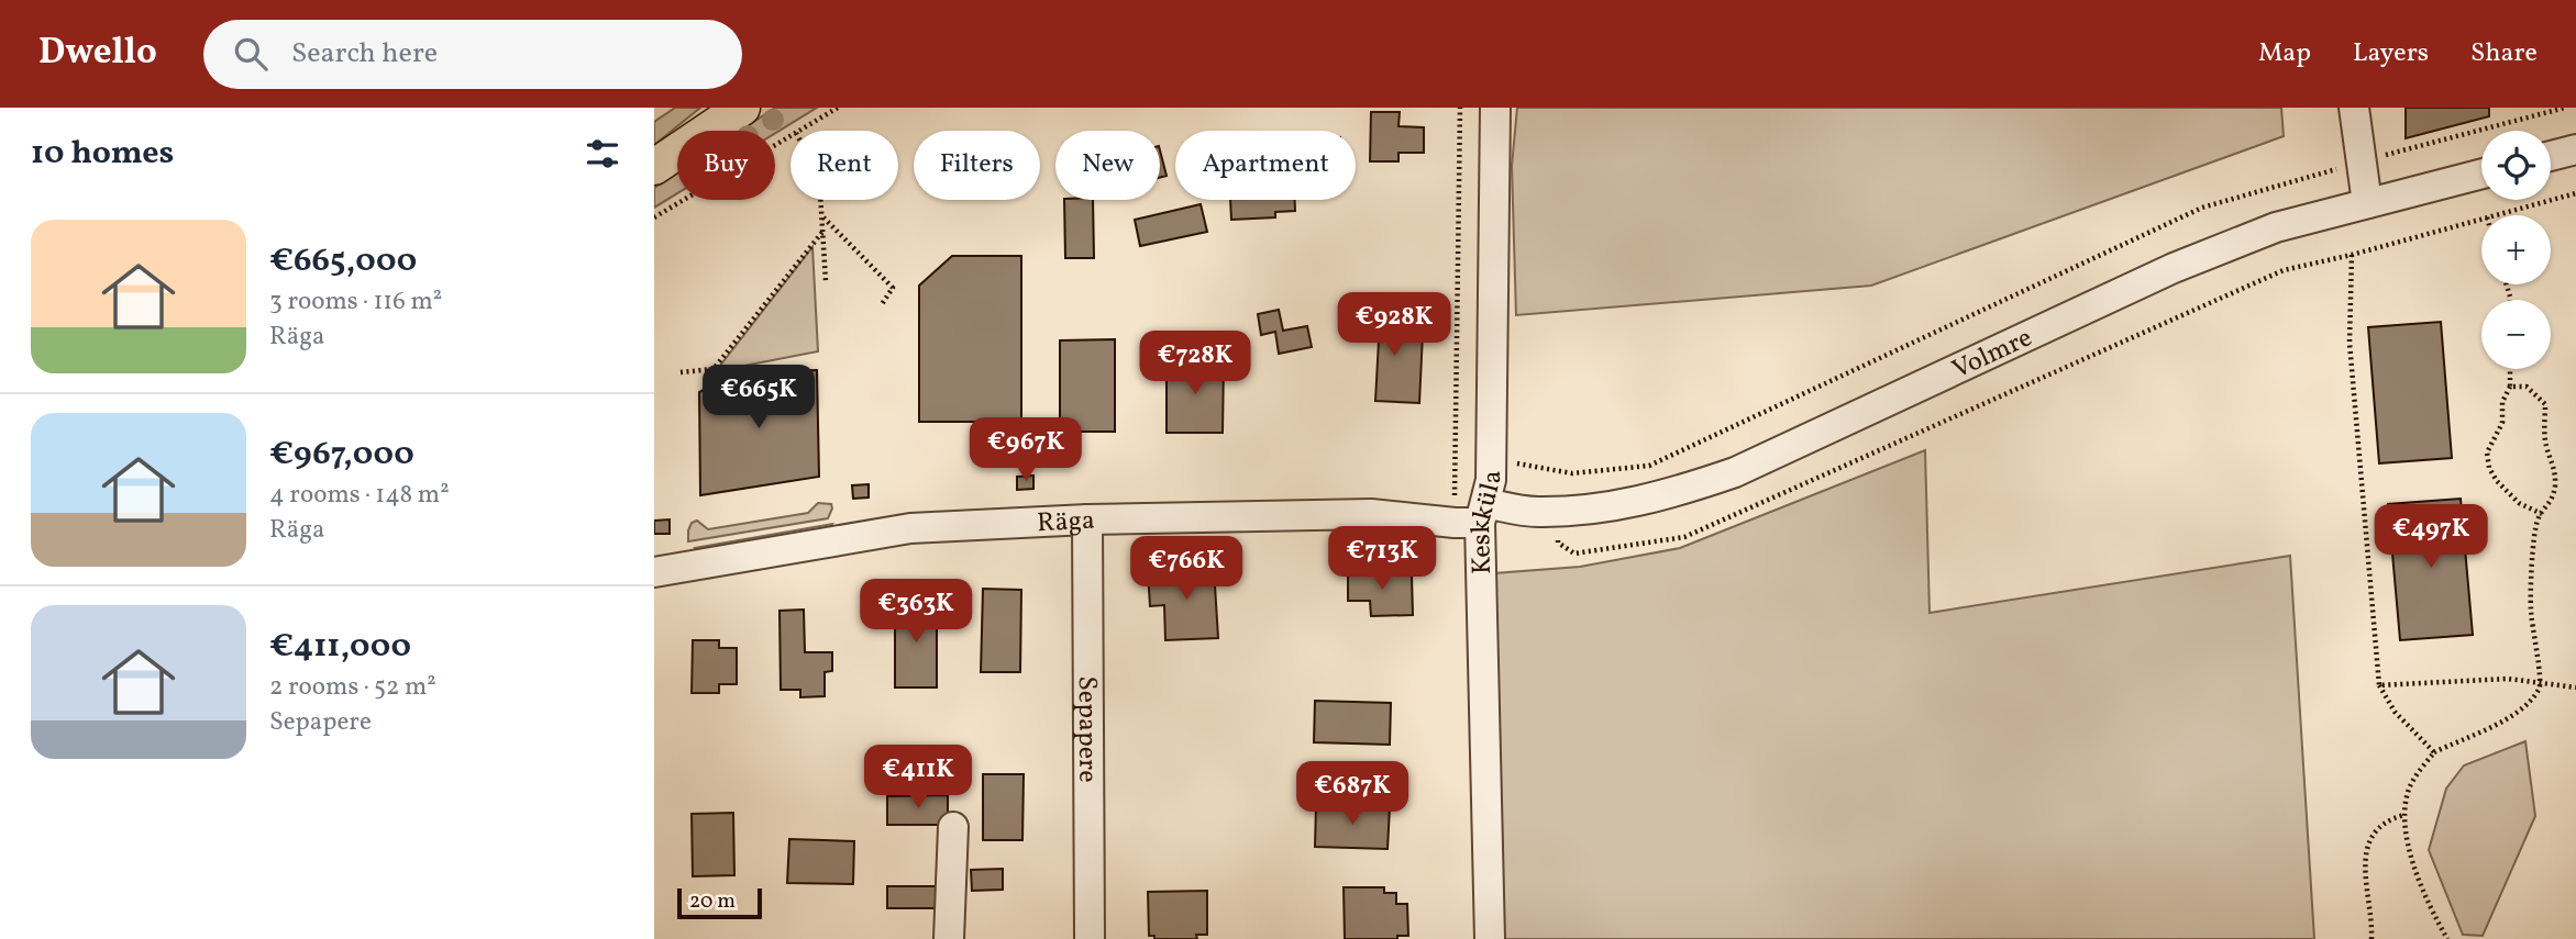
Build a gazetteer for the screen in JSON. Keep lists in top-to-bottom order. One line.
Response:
{"streets":{"street":["Volmre","Räga","Keskküla","Sepapere"]},"crossings":[["Volmre","Räga"],["Volmre","Keskküla"],["Räga","Keskküla"],["Räga","Sepapere"]],"scale_bar":"20 m","page":{"header":"Dwello","search":"Search here","nav":["Map","Layers","Share"],"heading":"10 homes","map_buttons":["+","−"],"chip":["Buy","Rent","Filters","New","Apartment"],"list":[{"name":"€665,000","note":"3 rooms · 116 m² · Räga"},{"name":"€967,000","note":"4 rooms · 148 m² · Räga"},{"name":"€411,000","note":"2 rooms · 52 m² · Sepapere"}],"price":["€928K","€728K","€665K","€967K","€497K","€713K","€766K","€363K","€411K","€687K"],"scale":"20 m"}}
